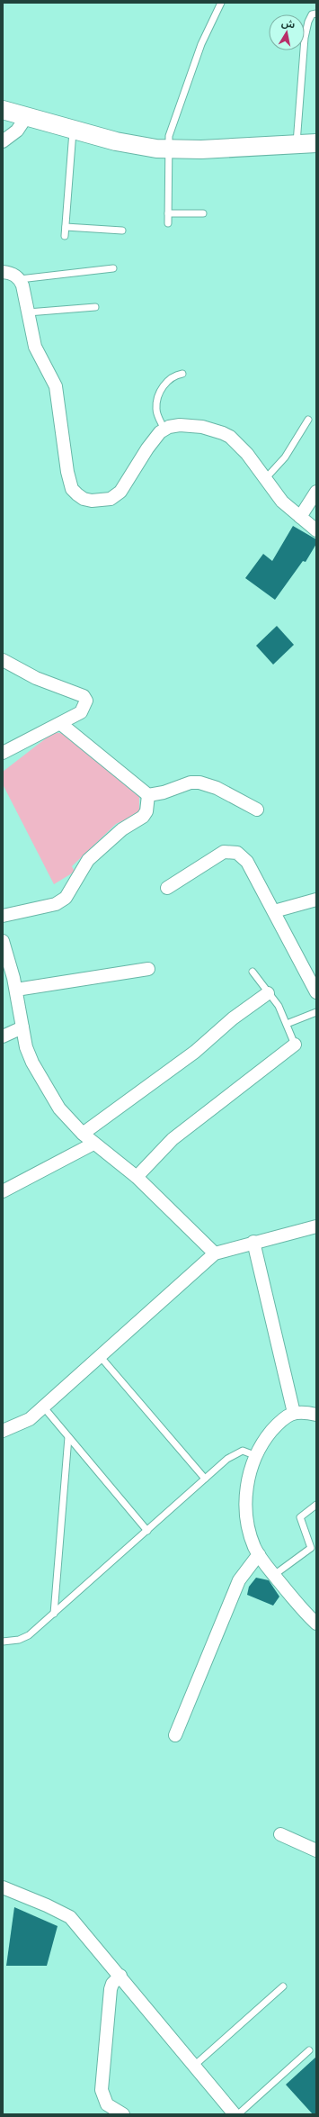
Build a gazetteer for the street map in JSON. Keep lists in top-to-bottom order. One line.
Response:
{"north":"top"}
